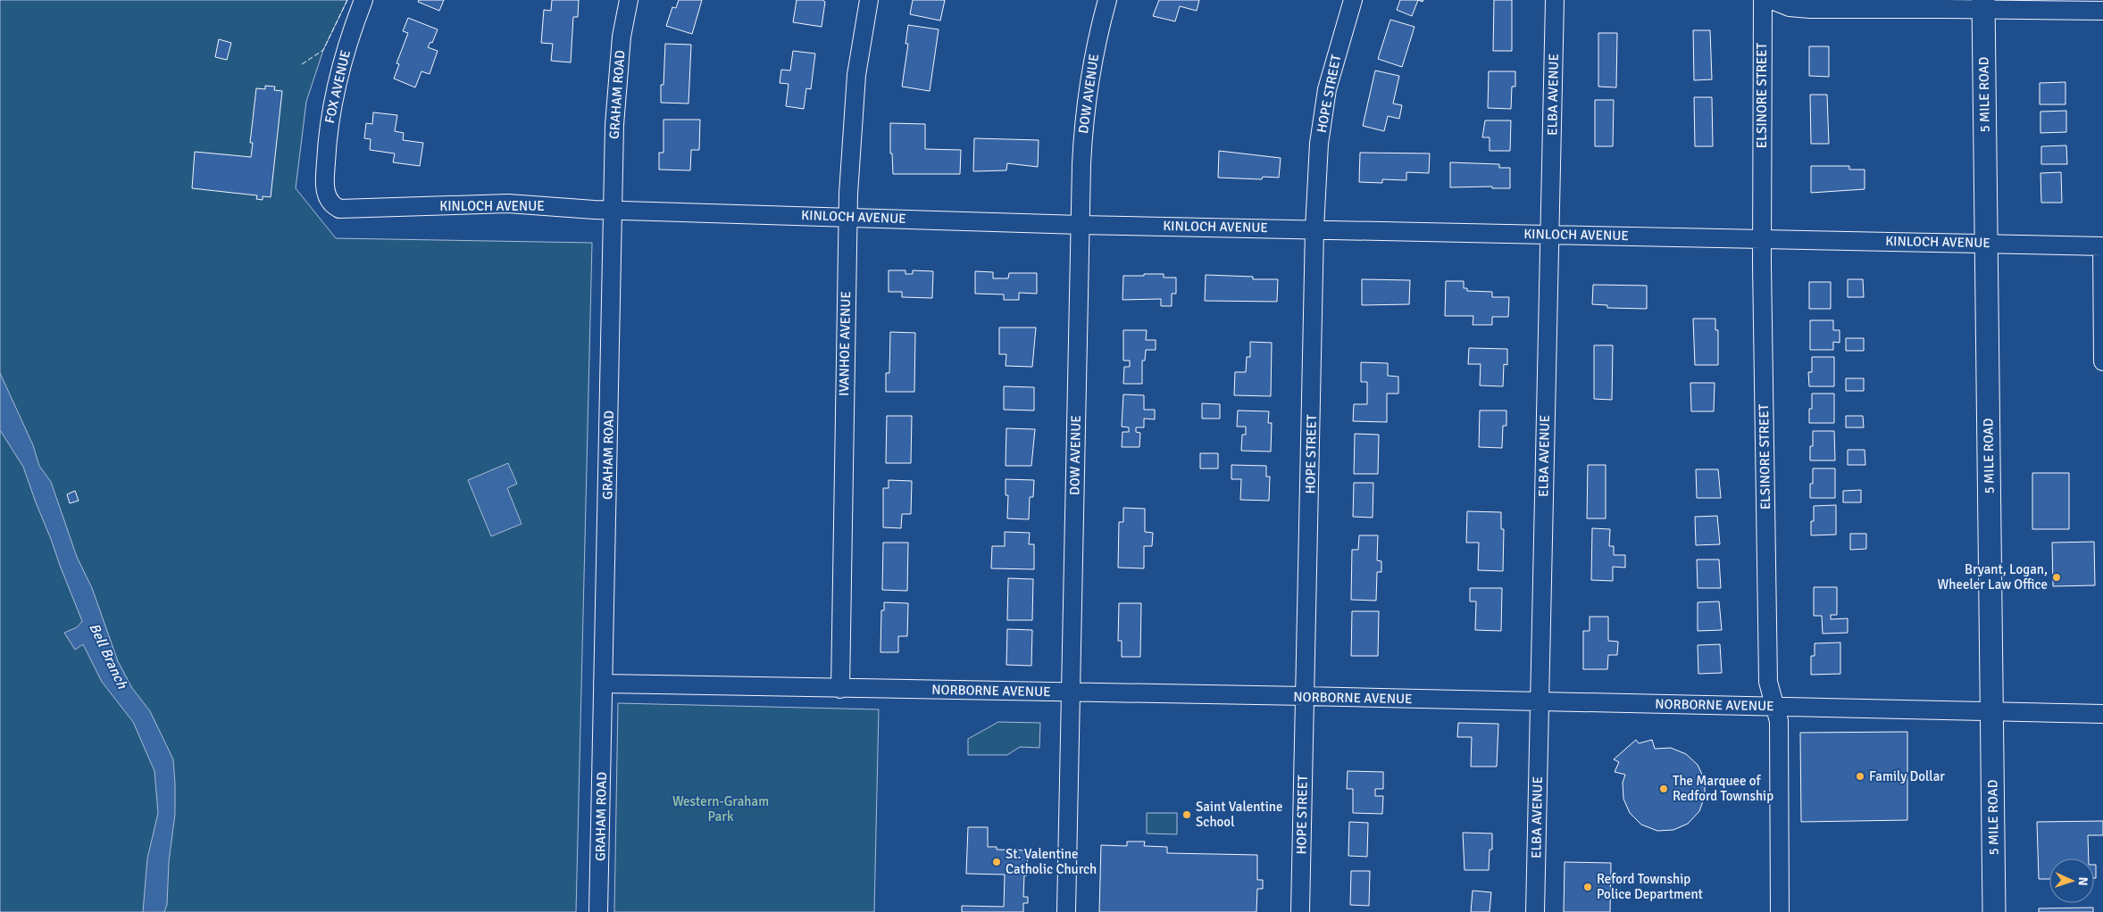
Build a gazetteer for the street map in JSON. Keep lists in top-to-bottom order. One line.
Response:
{"streets":{"main road":["5 MILE ROAD"],"street":["FOX AVENUE","DOW AVENUE","HOPE STREET","GRAHAM ROAD","ELBA AVENUE","ELSINORE STREET","KINLOCH AVENUE","IVANHOE AVENUE","NORBORNE AVENUE"]},"crossings":[["FOX AVENUE","KINLOCH AVENUE"],["DOW AVENUE","KINLOCH AVENUE"],["DOW AVENUE","NORBORNE AVENUE"],["HOPE STREET","KINLOCH AVENUE"],["HOPE STREET","NORBORNE AVENUE"],["GRAHAM ROAD","KINLOCH AVENUE"],["GRAHAM ROAD","NORBORNE AVENUE"],["ELBA AVENUE","KINLOCH AVENUE"],["ELBA AVENUE","NORBORNE AVENUE"],["5 MILE ROAD","KINLOCH AVENUE"],["5 MILE ROAD","NORBORNE AVENUE"],["ELSINORE STREET","KINLOCH AVENUE"],["ELSINORE STREET","NORBORNE AVENUE"],["KINLOCH AVENUE","IVANHOE AVENUE"],["IVANHOE AVENUE","NORBORNE AVENUE"]],"water":["Bell Branch"],"parks":["Western-Graham Park"],"places":["Bryant, Logan, Wheeler Law Office","Family Dollar","The Marquee of Redford Township","Saint Valentine School","St. Valentine Catholic Church","Reford Township Police Department"],"north":"right"}
